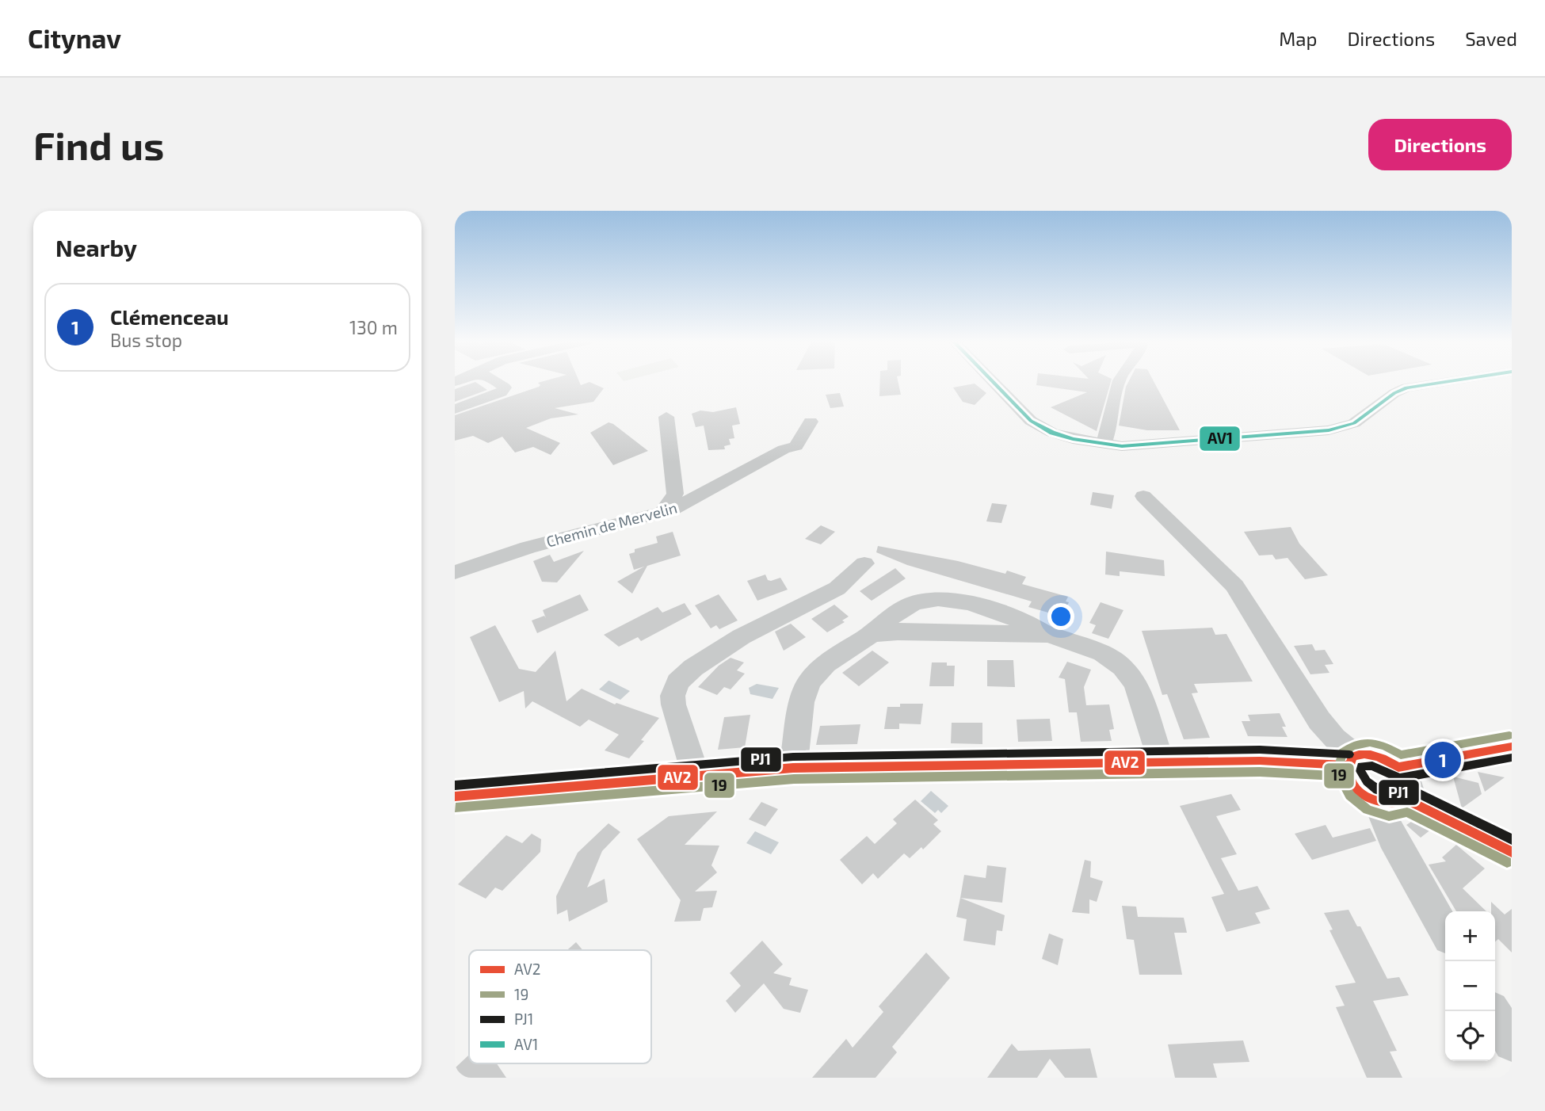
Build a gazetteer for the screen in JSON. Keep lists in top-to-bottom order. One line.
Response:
{"streets":{"street":["Chemin de Mervelin"]},"lines":["transit line AV1","transit line 19","transit line AV2","transit line PJ1"],"legend":["AV2","19","PJ1","AV1"],"page":{"header":"Citynav","nav":["Map","Directions","Saved"],"buttons":"Directions","title":"Find us","heading":"Nearby","list":[{"mark":"1","name":"Clémenceau","note":"Bus stop","value":"130 m"}],"pins":"1","map_buttons":["+","−"]}}
